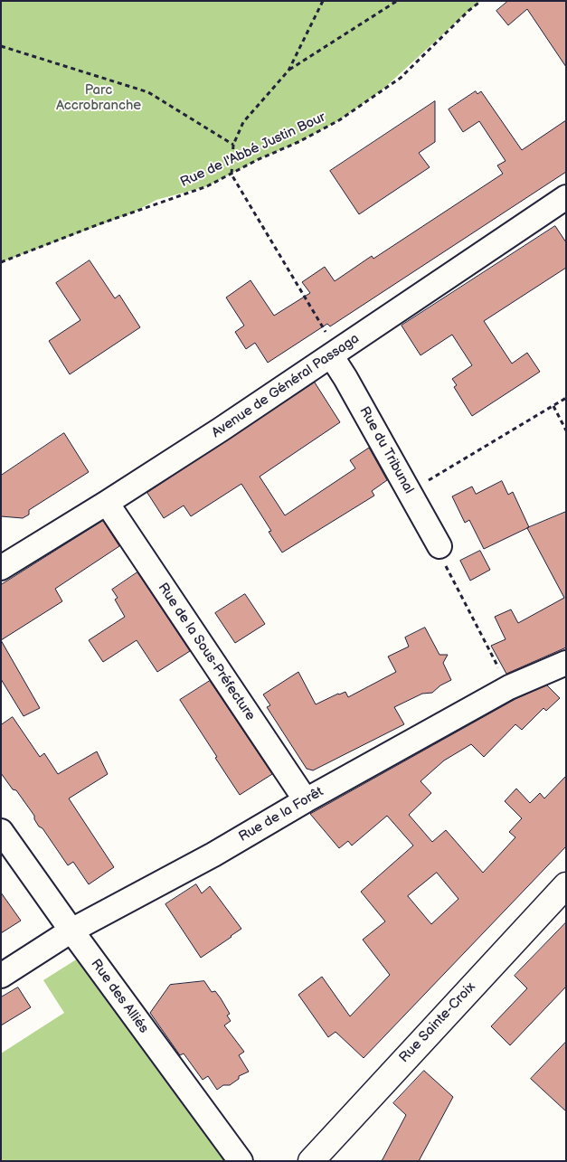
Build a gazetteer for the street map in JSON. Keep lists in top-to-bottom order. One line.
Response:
{"streets":{"main road":["Rue Sainte-Croix"],"street":["Avenue de Général Passaga","Rue du Tribunal","Rue de la Sous-Préfecture","Rue de la Forêt","Rue des Alliés"],"path":["Rue de l'Abbé Justin Bour"]},"crossings":[["Avenue de Général Passaga","Rue du Tribunal"],["Avenue de Général Passaga","Rue de la Sous-Préfecture"],["Rue de la Sous-Préfecture","Rue de la Forêt"],["Rue de la Forêt","Rue des Alliés"]],"parks":["Parc Accrobranche"]}
